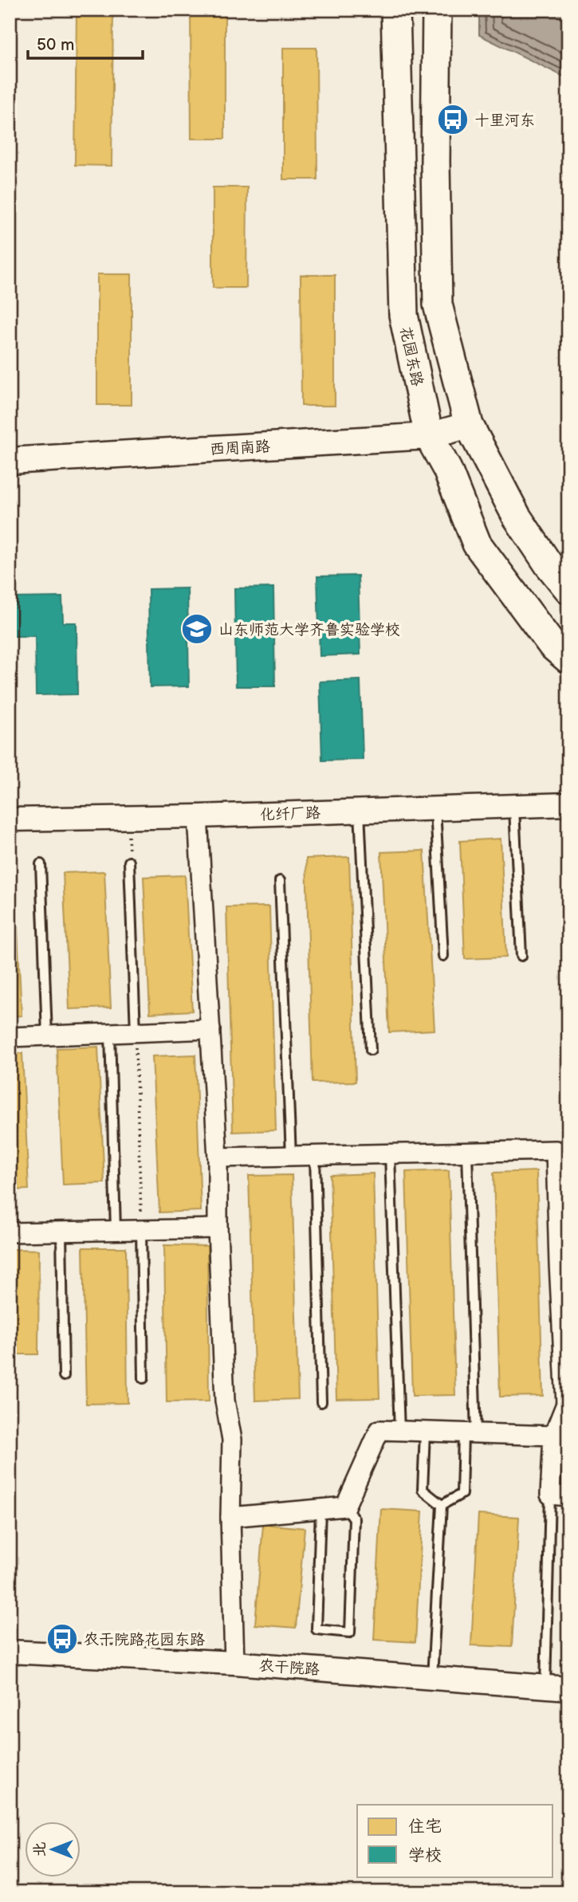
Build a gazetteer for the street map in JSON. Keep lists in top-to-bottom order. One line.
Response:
{"streets":{"main road":["花园东路","西周南路"],"street":["化纤厂路","农干院路"]},"crossings":[["花园东路","西周南路"]],"places":{"bus stop":["十里河东","农干院路花园东路"],"school or university":["山东师范大学齐鲁实验学校"]},"legend":["住宅","学校"],"scale_bar":"50 m","north":"left"}
